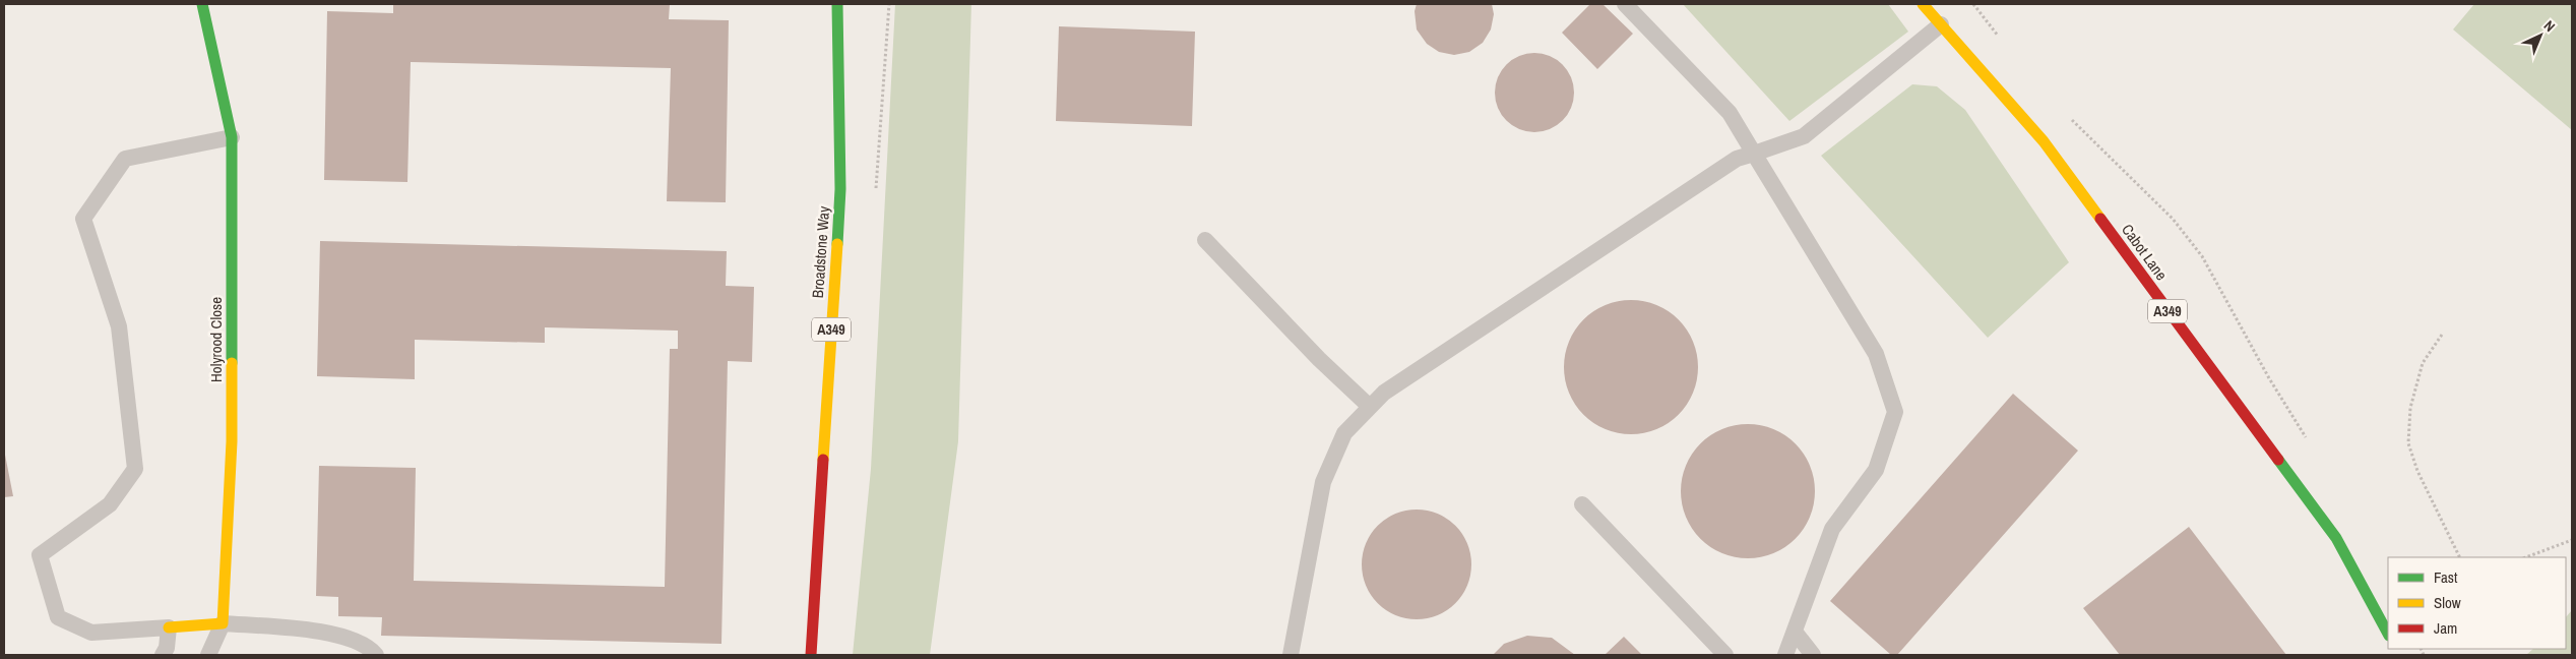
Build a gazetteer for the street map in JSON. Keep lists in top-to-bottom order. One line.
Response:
{"streets":{"main road":["Broadstone Way","Cabot Lane","A349","Holyrood Close"]},"legend":["Fast","Slow","Jam"],"north":"top right"}
